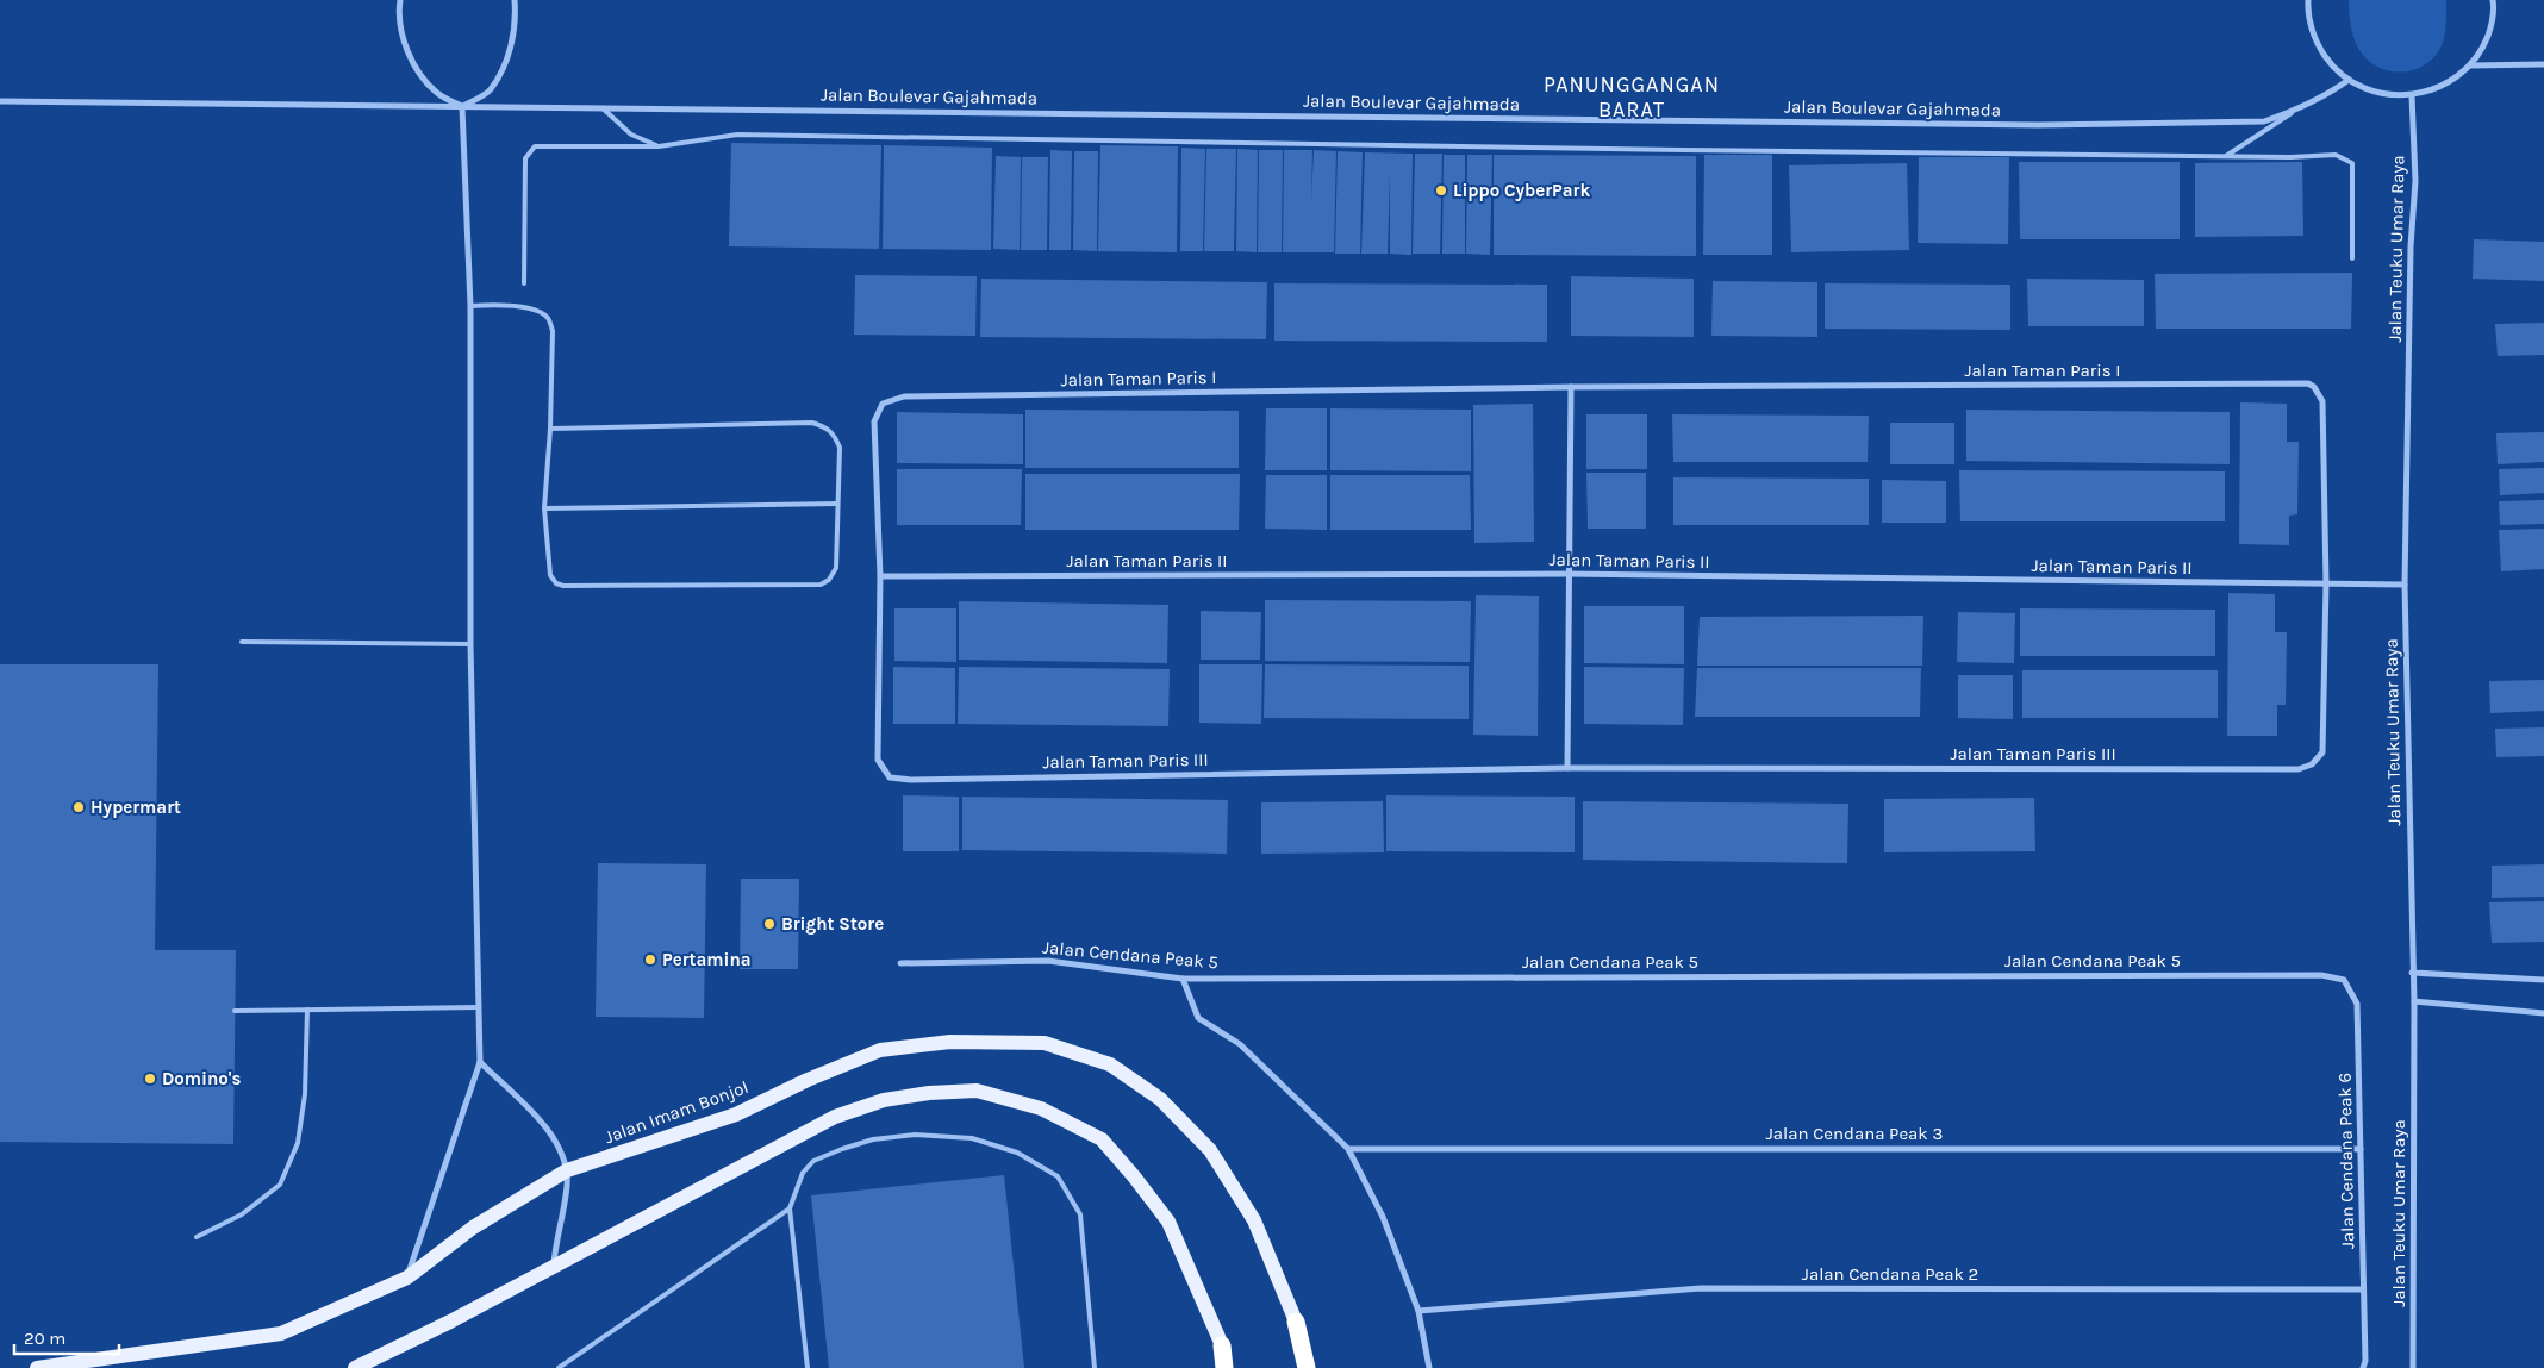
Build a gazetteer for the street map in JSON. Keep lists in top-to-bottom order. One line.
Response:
{"streets":{"main road":["Jalan Imam Bonjol"],"street":["Jalan Boulevar Gajahmada","Jalan Teuku Umar Raya","Jalan Taman Paris I","Jalan Taman Paris II","Jalan Taman Paris III","Jalan Cendana Peak 5","Jalan Cendana Peak 3","Jalan Cendana Peak 6","Jalan Cendana Peak 2"]},"crossings":[["Jalan Teuku Umar Raya","Jalan Taman Paris II"],["Jalan Taman Paris I","Jalan Taman Paris II"],["Jalan Taman Paris I","Jalan Taman Paris III"],["Jalan Taman Paris II","Jalan Taman Paris III"],["Jalan Cendana Peak 5","Jalan Cendana Peak 6"],["Jalan Cendana Peak 3","Jalan Cendana Peak 6"],["Jalan Cendana Peak 6","Jalan Cendana Peak 2"]],"districts":["PANUNGGANGAN BARAT"],"places":["Lippo CyberPark","Hypermart","Bright Store","Pertamina","Domino's"],"scale_bar":"20 m"}
